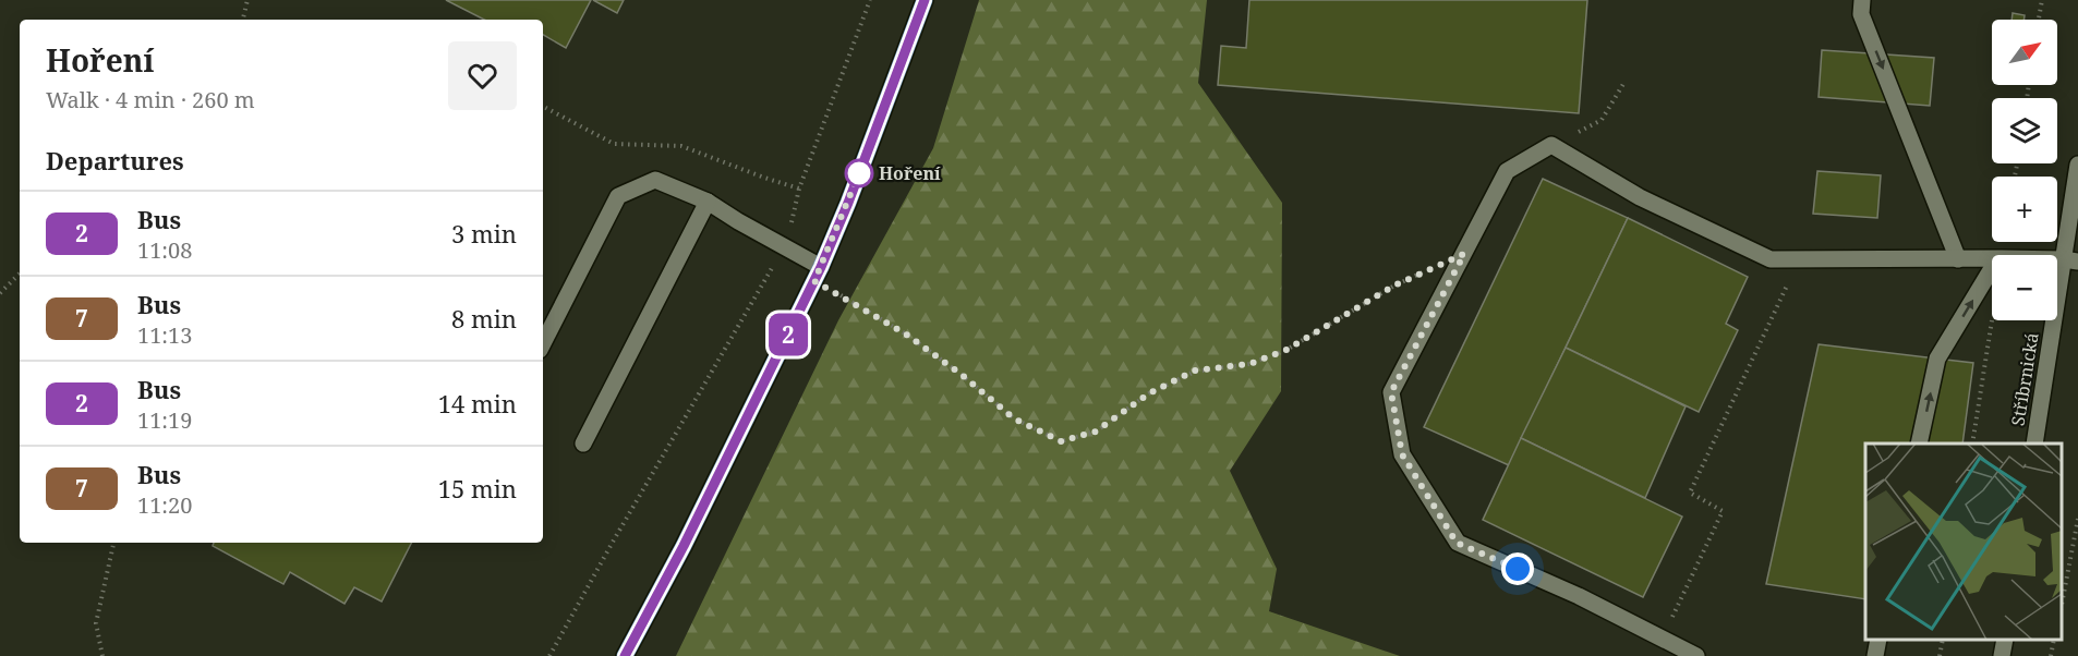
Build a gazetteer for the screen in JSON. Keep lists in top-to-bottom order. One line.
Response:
{"streets":{"street":["Stříbrnická"]},"places":["Hoření"],"lines":["bus line 2"],"north":"top right","page":{"on_map":"2","map_buttons":["+","−"],"heading":[["Hoření","Walk · 4 min · 260 m"],"Departures"],"list":[{"mark":"2","name":"Bus","note":"11:08","value":"3 min"},{"mark":"7","name":"Bus","note":"11:13","value":"8 min"},{"mark":"2","name":"Bus","note":"11:19","value":"14 min"},{"mark":"7","name":"Bus","note":"11:20","value":"15 min"}]}}
